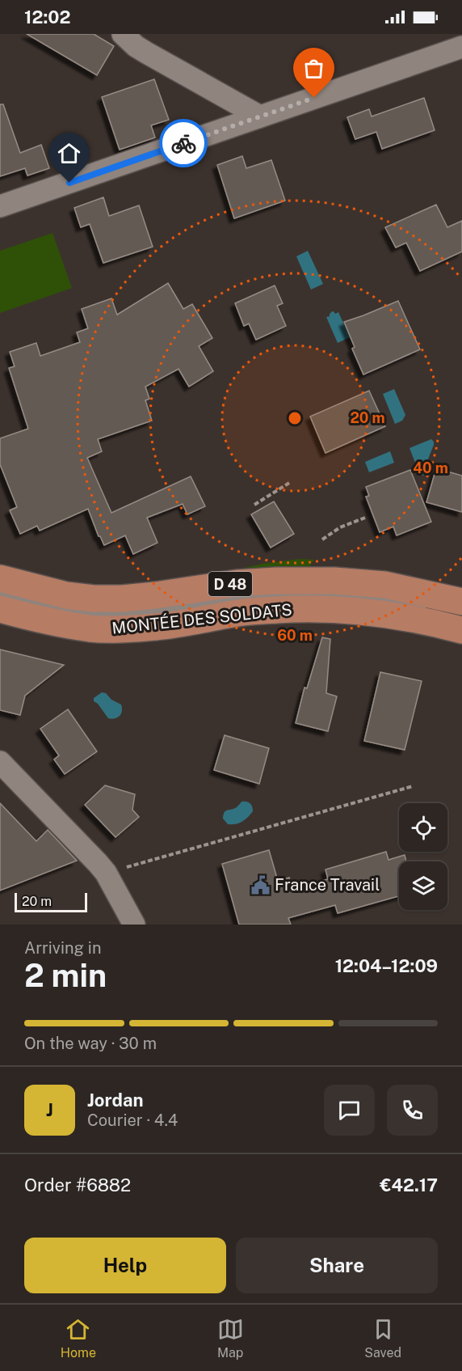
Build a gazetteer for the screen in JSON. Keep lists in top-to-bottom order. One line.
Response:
{"streets":{"main road":["D 48","MONTÉE DES SOLDATS"]},"places":{"public building":["France Travail"]},"scale_bar":"20 m","page":{"status":"12:02","scale":"20 m","heading":["2 min","Arriving in","12:04–12:09"],"panel":["Jordan","Courier · 4.4","Order #6882","€42.17"],"bar":"On the way · 30 m","round":"J","buttons":["Help","Share"],"tabs":["Home","Map","Saved"]},"rings":["20 m","40 m","60 m"]}
